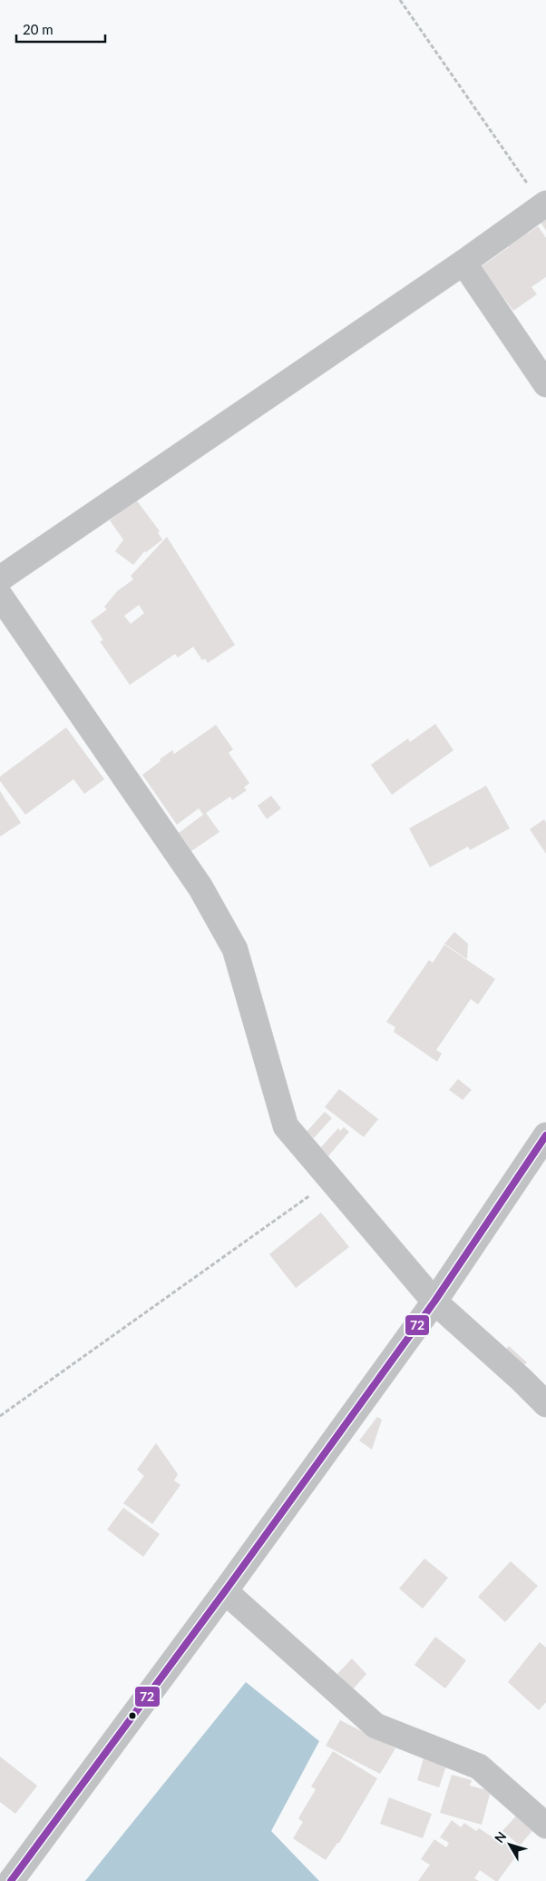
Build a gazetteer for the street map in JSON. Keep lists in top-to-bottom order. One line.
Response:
{"lines":["transit line 72"],"scale_bar":"20 m","north":"top left"}
